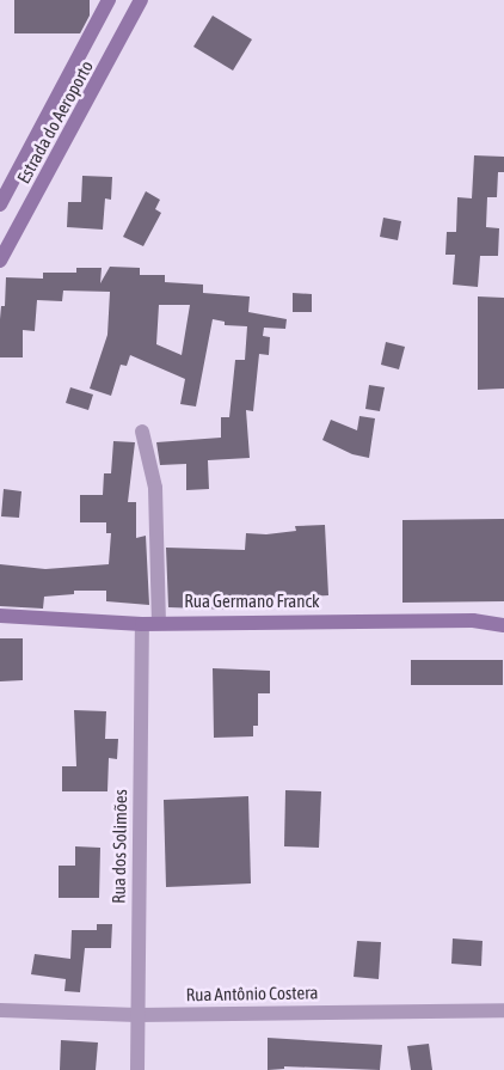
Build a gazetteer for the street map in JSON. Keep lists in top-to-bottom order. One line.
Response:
{"streets":{"main road":["Estrada do Aeroporto","Rua Germano Franck"],"street":["Rua dos Solimões","Rua Antônio Costera"]},"crossings":[["Rua Germano Franck","Rua dos Solimões"],["Rua dos Solimões","Rua Antônio Costera"]]}
